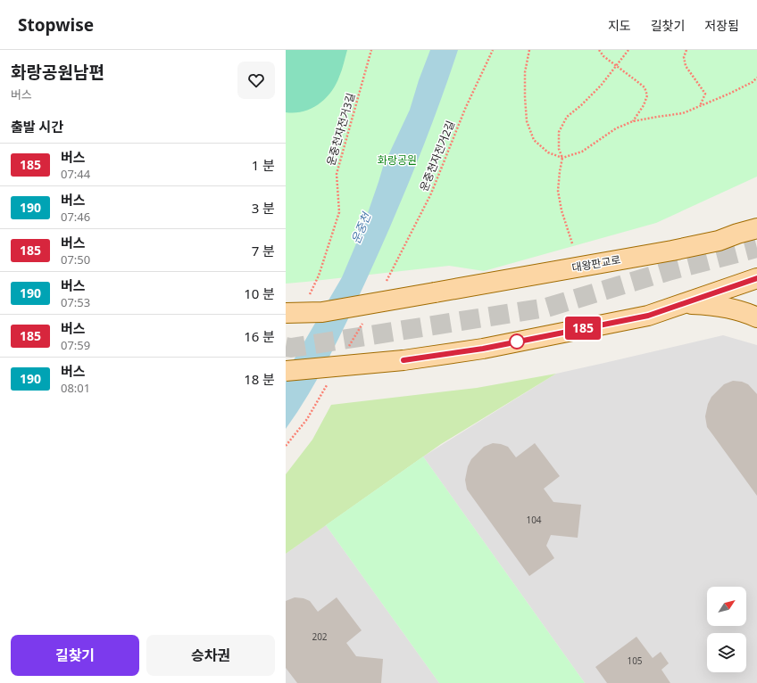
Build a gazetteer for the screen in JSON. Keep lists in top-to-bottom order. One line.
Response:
{"streets":{"main road":["대왕판교로"],"path":["운중천자전거3길","운중천자전거2길"]},"water":["운중천"],"parks":["화랑공원"],"lines":["bus line 185"],"house_numbers":["104","202","105"],"north":"top right","page":{"header":"Stopwise","nav":["지도","길찾기","저장됨"],"heading":[["화랑공원남편","버스"],"출발 시간"],"on_map":"185","list":[{"mark":"185","name":"버스","note":"07:44","value":"1 분"},{"mark":"190","name":"버스","note":"07:46","value":"3 분"},{"mark":"185","name":"버스","note":"07:50","value":"7 분"},{"mark":"190","name":"버스","note":"07:53","value":"10 분"},{"mark":"185","name":"버스","note":"07:59","value":"16 분"},{"mark":"190","name":"버스","note":"08:01","value":"18 분"}],"buttons":["길찾기","승차권"]}}
